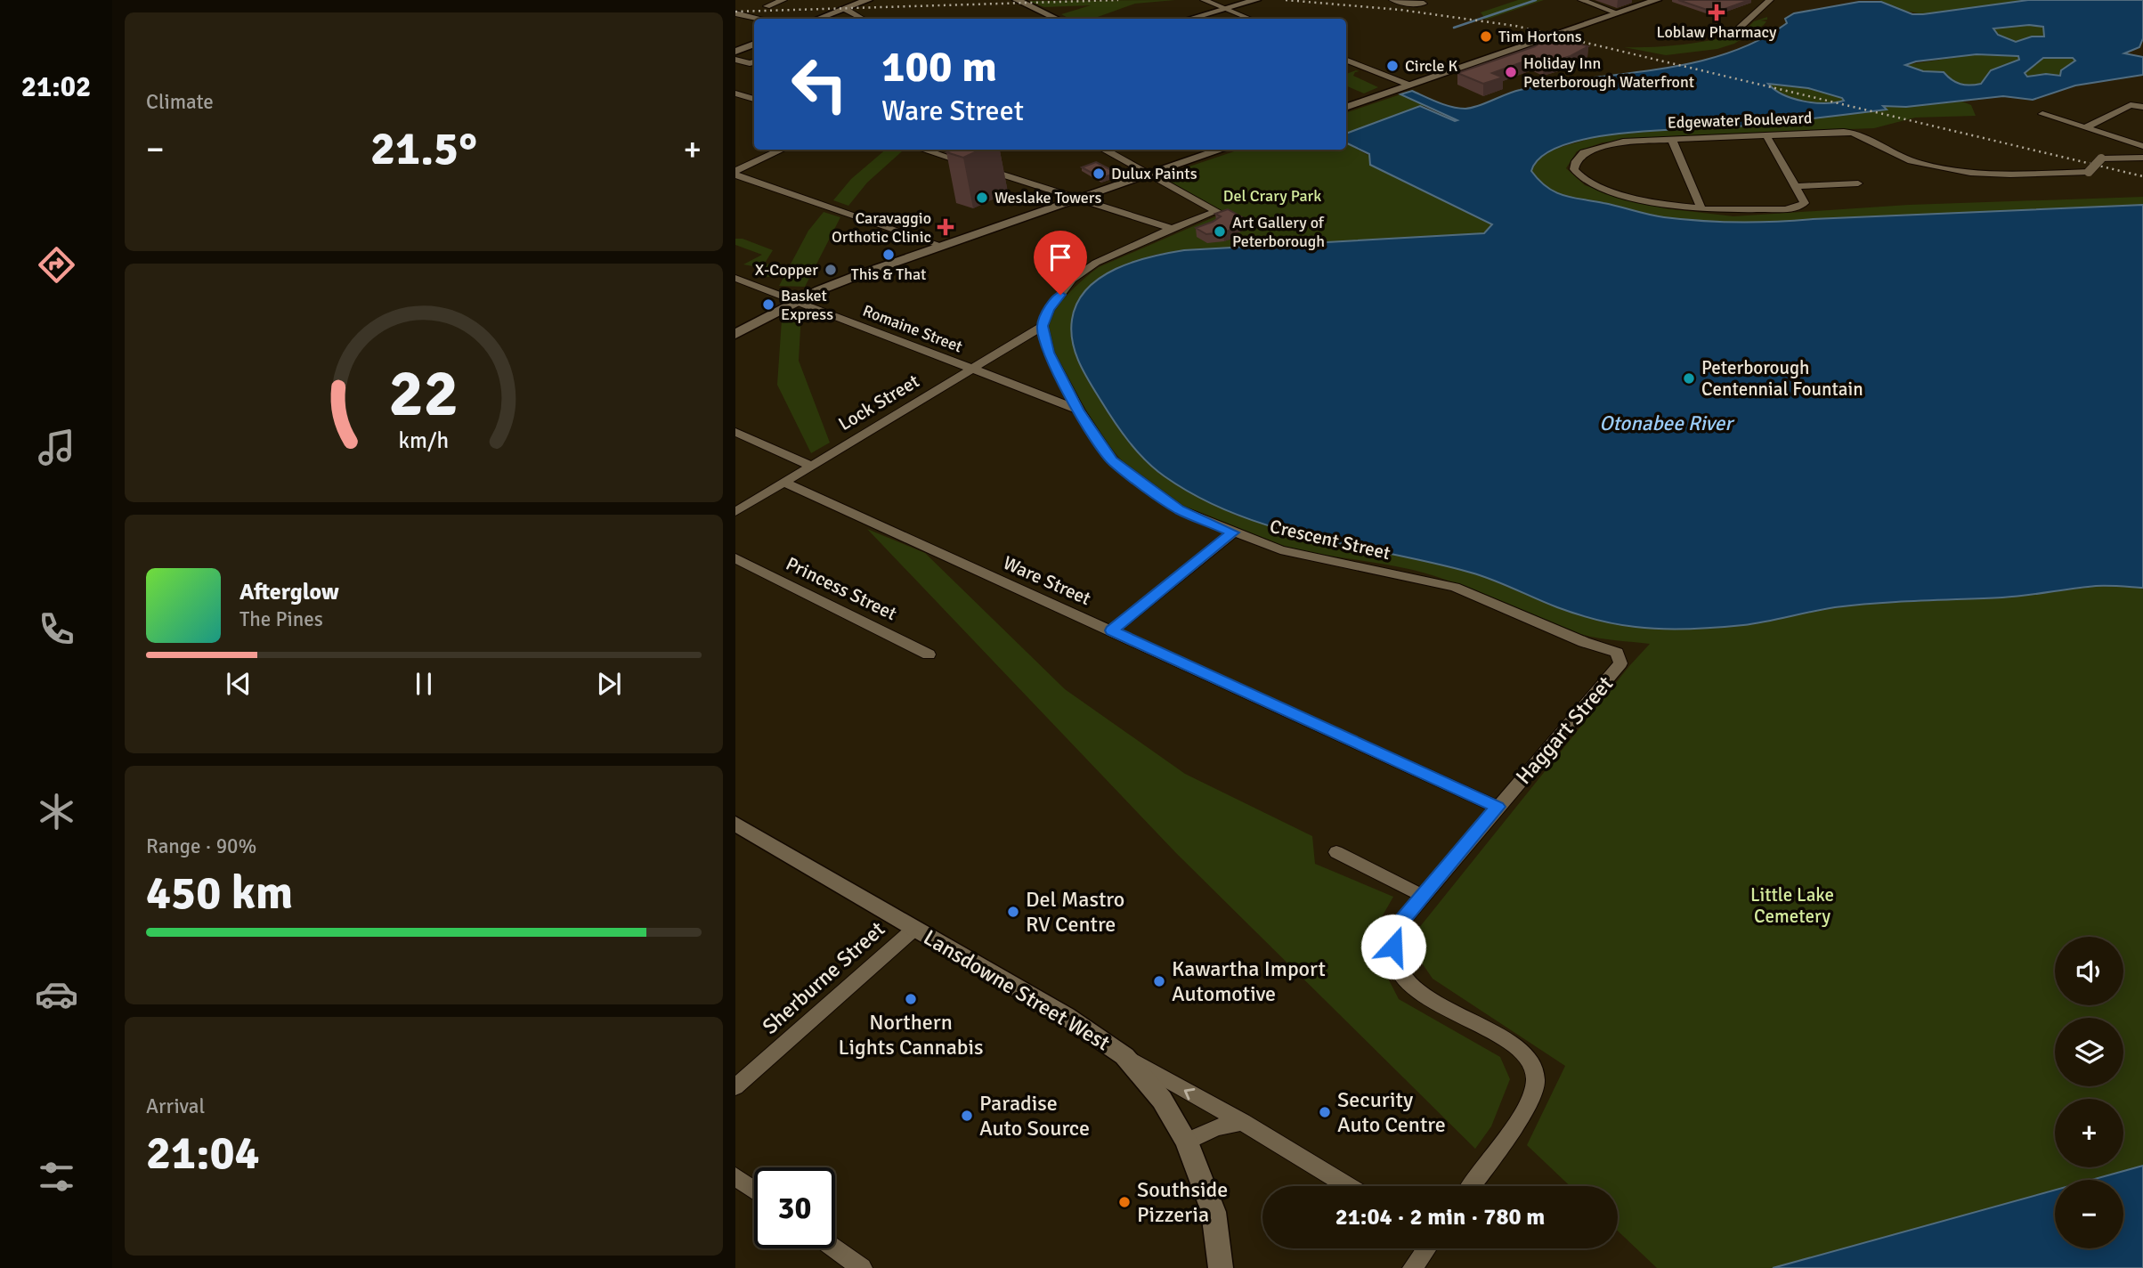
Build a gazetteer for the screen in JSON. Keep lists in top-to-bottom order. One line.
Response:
{"streets":{"main road":["Lansdowne Street West"],"street":["Edgewater Boulevard","Romaine Street","Lock Street","Crescent Street","Ware Street","Princess Street","Haggart Street","Sherburne Street"]},"crossings":[["Romaine Street","Lock Street"],["Romaine Street","Crescent Street"],["Lock Street","Crescent Street"],["Lock Street","Ware Street"],["Crescent Street","Haggart Street"],["Ware Street","Haggart Street"],["Sherburne Street","Lansdowne Street West"]],"water":["Otonabee River"],"parks":["Del Crary Park","Little Lake Cemetery"],"places":{"health":["Loblaw Pharmacy","Caravaggio Orthotic Clinic"],"other":["Tim Hortons","Circle K","Holiday Inn Peterborough Waterfront","Dulux Paints","Weslake Towers","Art Gallery of Peterborough","This & That","X-Copper","Basket Express","Peterborough Centennial Fountain","Del Mastro RV Centre","Kawartha Import Automotive","Northern Lights Cannabis","Security Auto Centre","Paradise Auto Source","Southside Pizzeria"]},"page":{"tabs":"21:02","tile":["Climate",["Range · 90%","450 km"],["Arrival","21:04"]],"turn":["100 m","Ware Street"],"heat":["−","21.5°","+"],"song":["Afterglow","The Pines"],"map_buttons":["+","−"],"limit":"30","trip":"21:04 · 2 min · 780 m","gauge":["22","km/h"]}}
